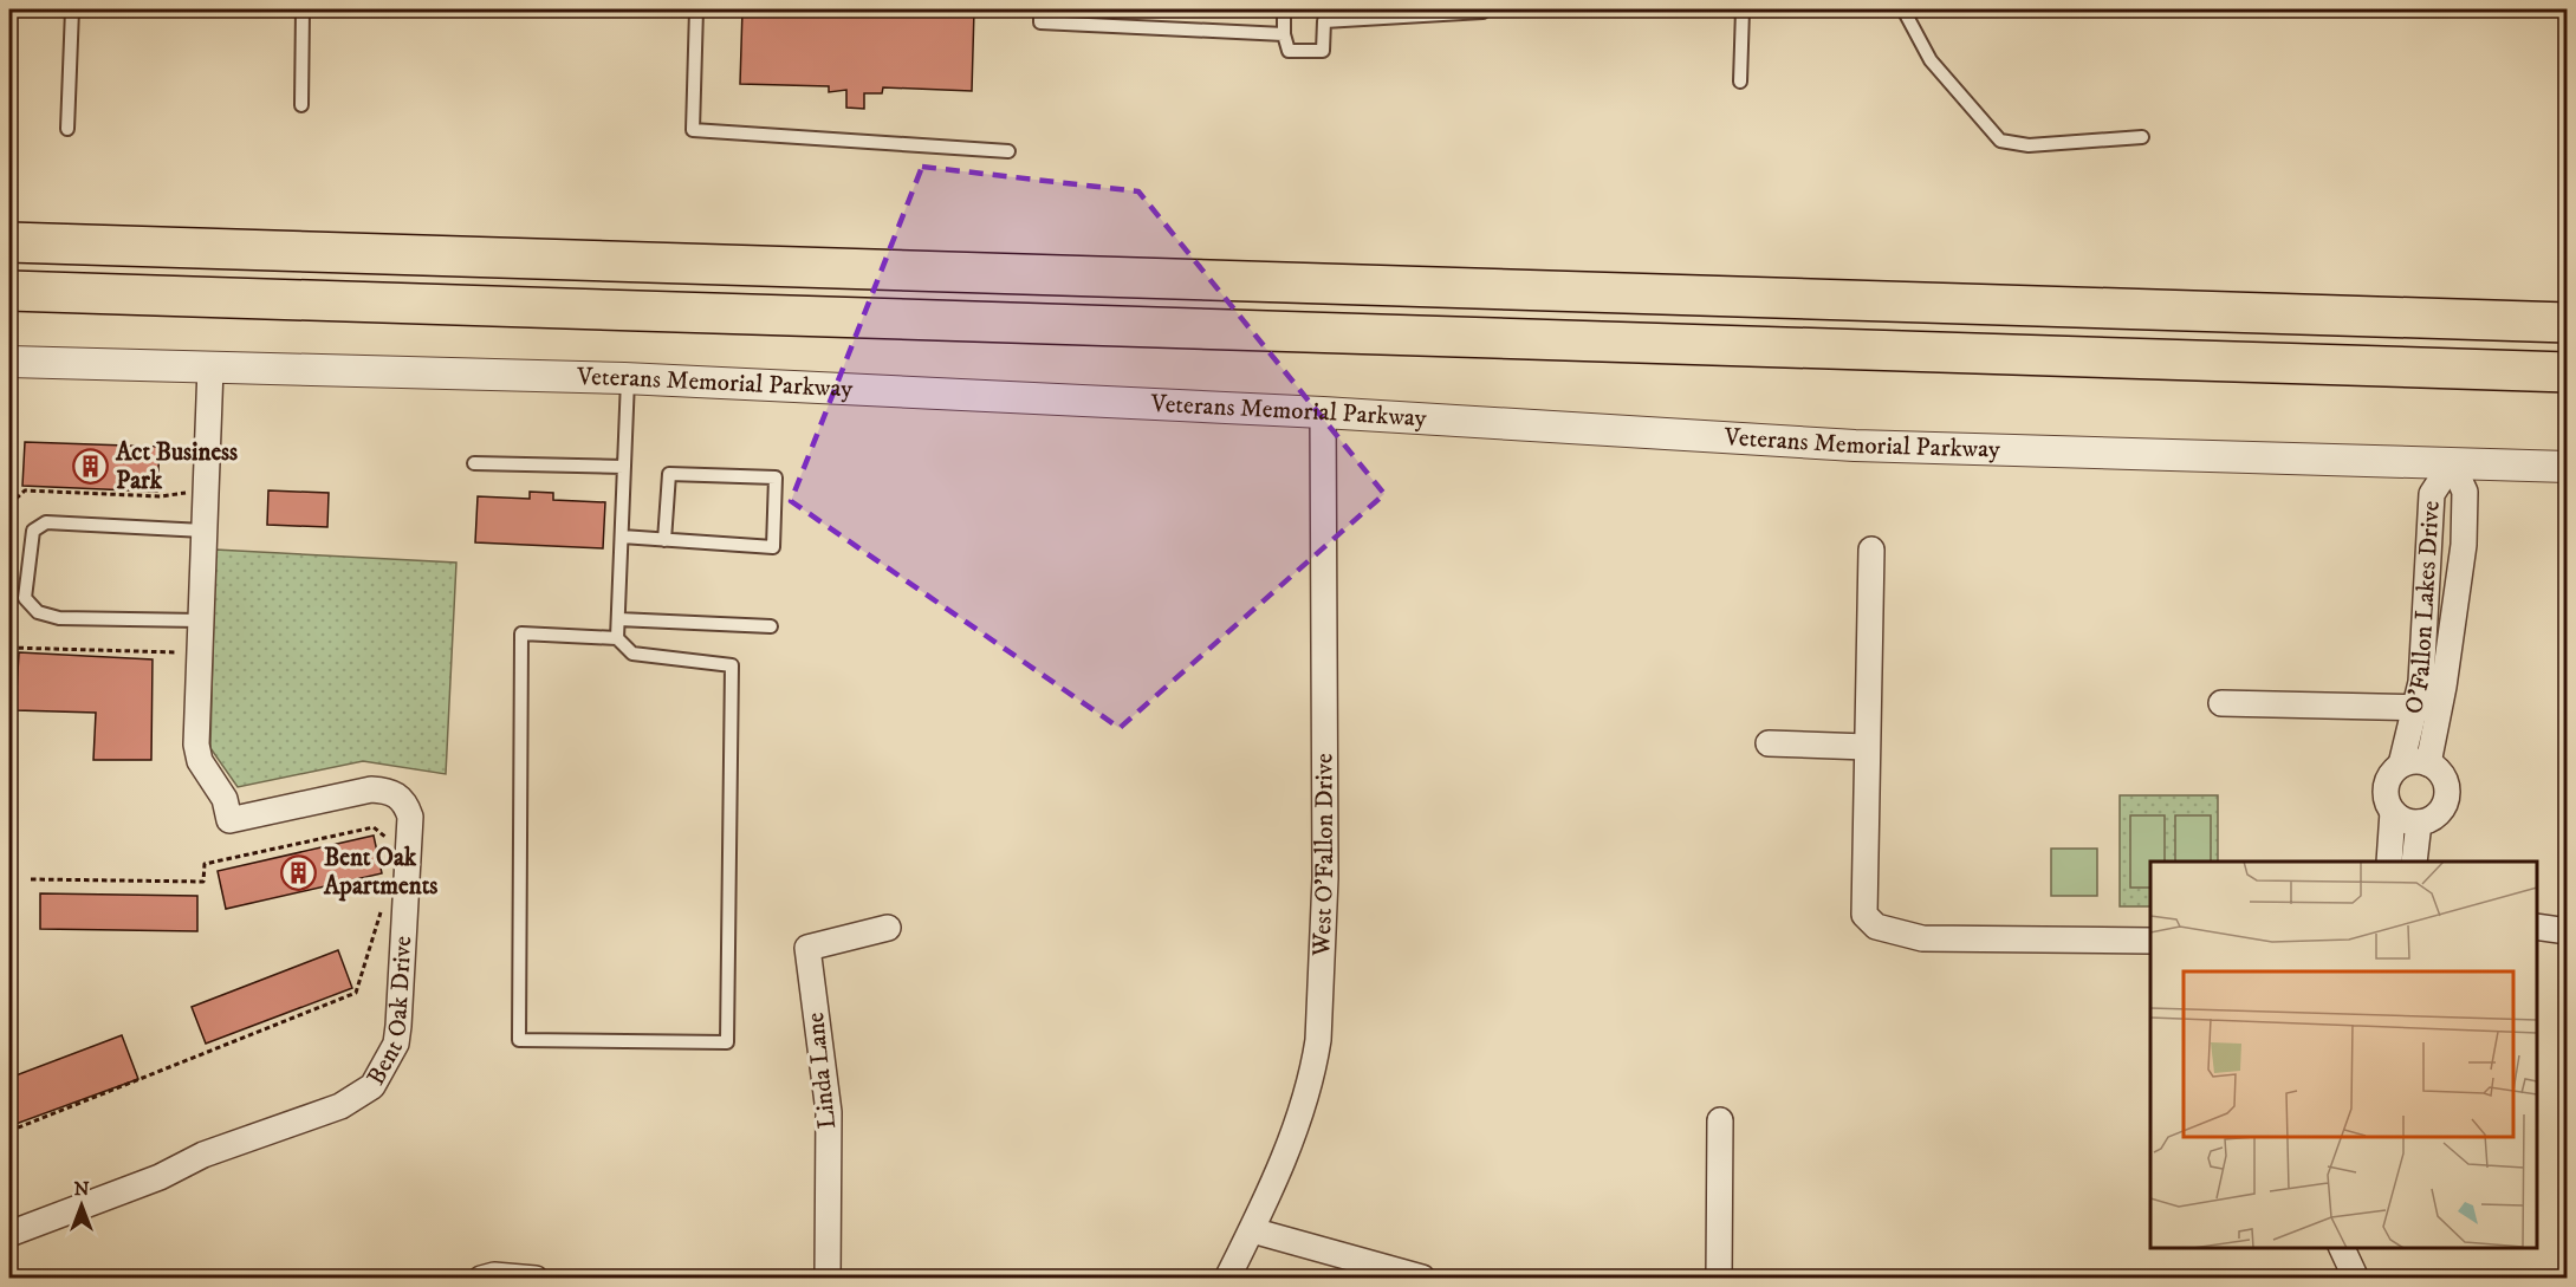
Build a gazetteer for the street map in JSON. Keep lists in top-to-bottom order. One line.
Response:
{"streets":{"street":["Veterans Memorial Parkway","O'Fallon Lakes Drive","West O'Fallon Drive","Bent Oak Drive","Linda Lane"]},"crossings":[["Veterans Memorial Parkway","O'Fallon Lakes Drive"],["Veterans Memorial Parkway","West O'Fallon Drive"],["Veterans Memorial Parkway","Bent Oak Drive"]],"places":{"building":["Act Business Park","Bent Oak Apartments"]},"north":"top"}
